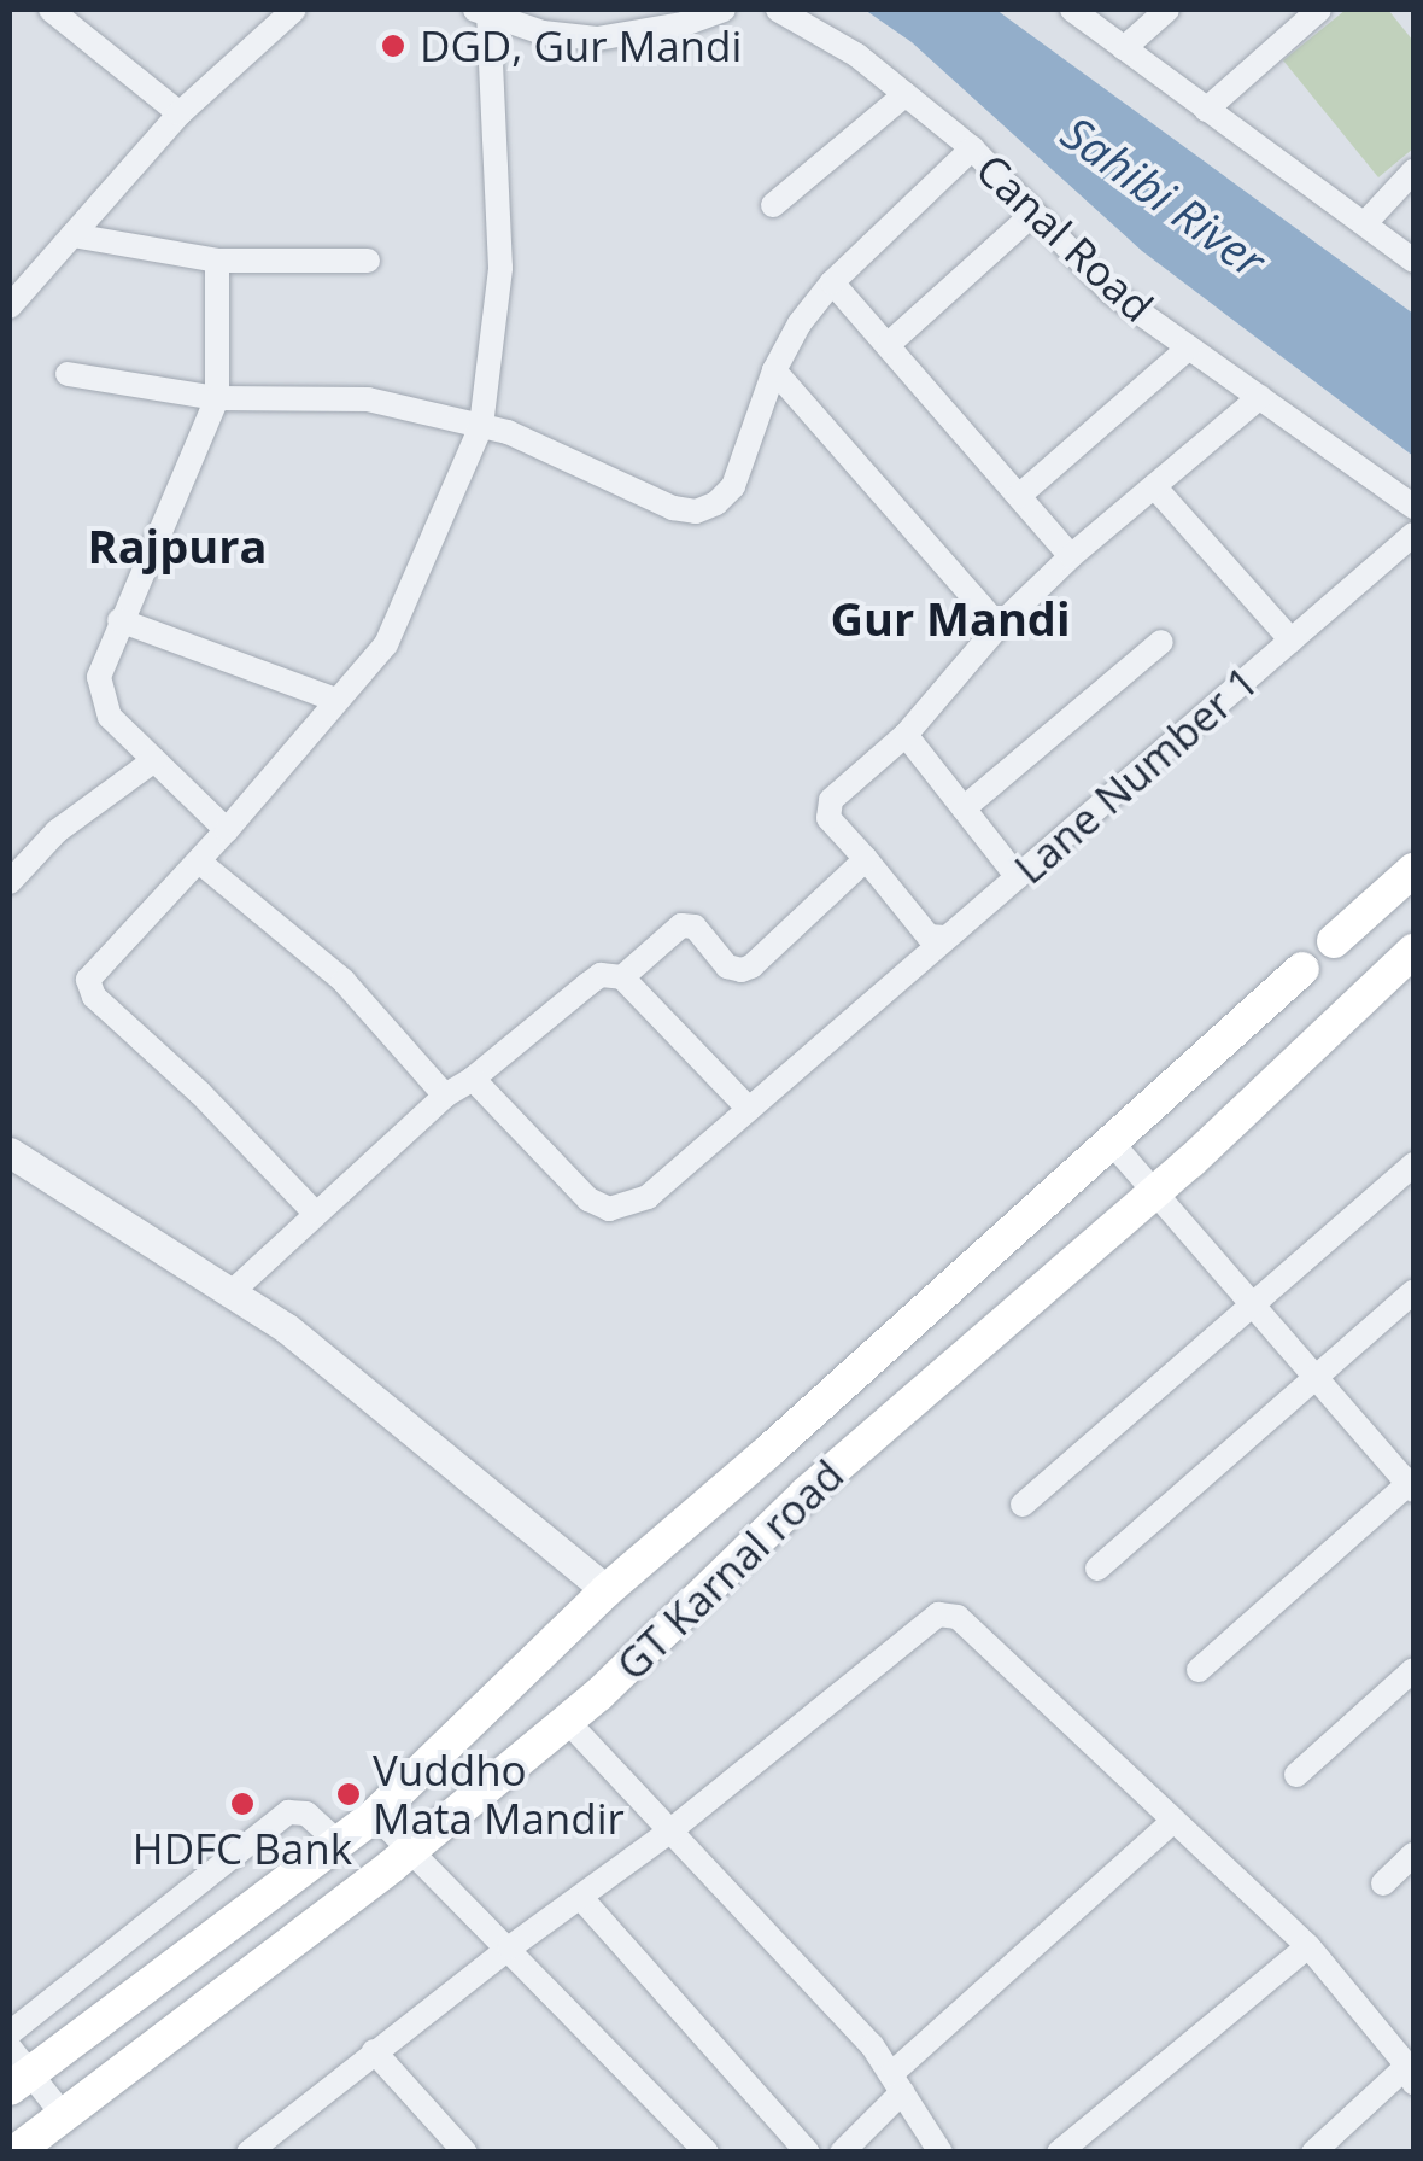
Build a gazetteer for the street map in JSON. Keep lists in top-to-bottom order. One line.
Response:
{"streets":{"main road":["GT Karnal road"],"street":["Canal Road","Lane Number 1"]},"districts":["Rajpura","Gur Mandi"],"water":["Sahibi River"],"places":["DGD, Gur Mandi","Vuddho Mata Mandir","HDFC Bank"]}
